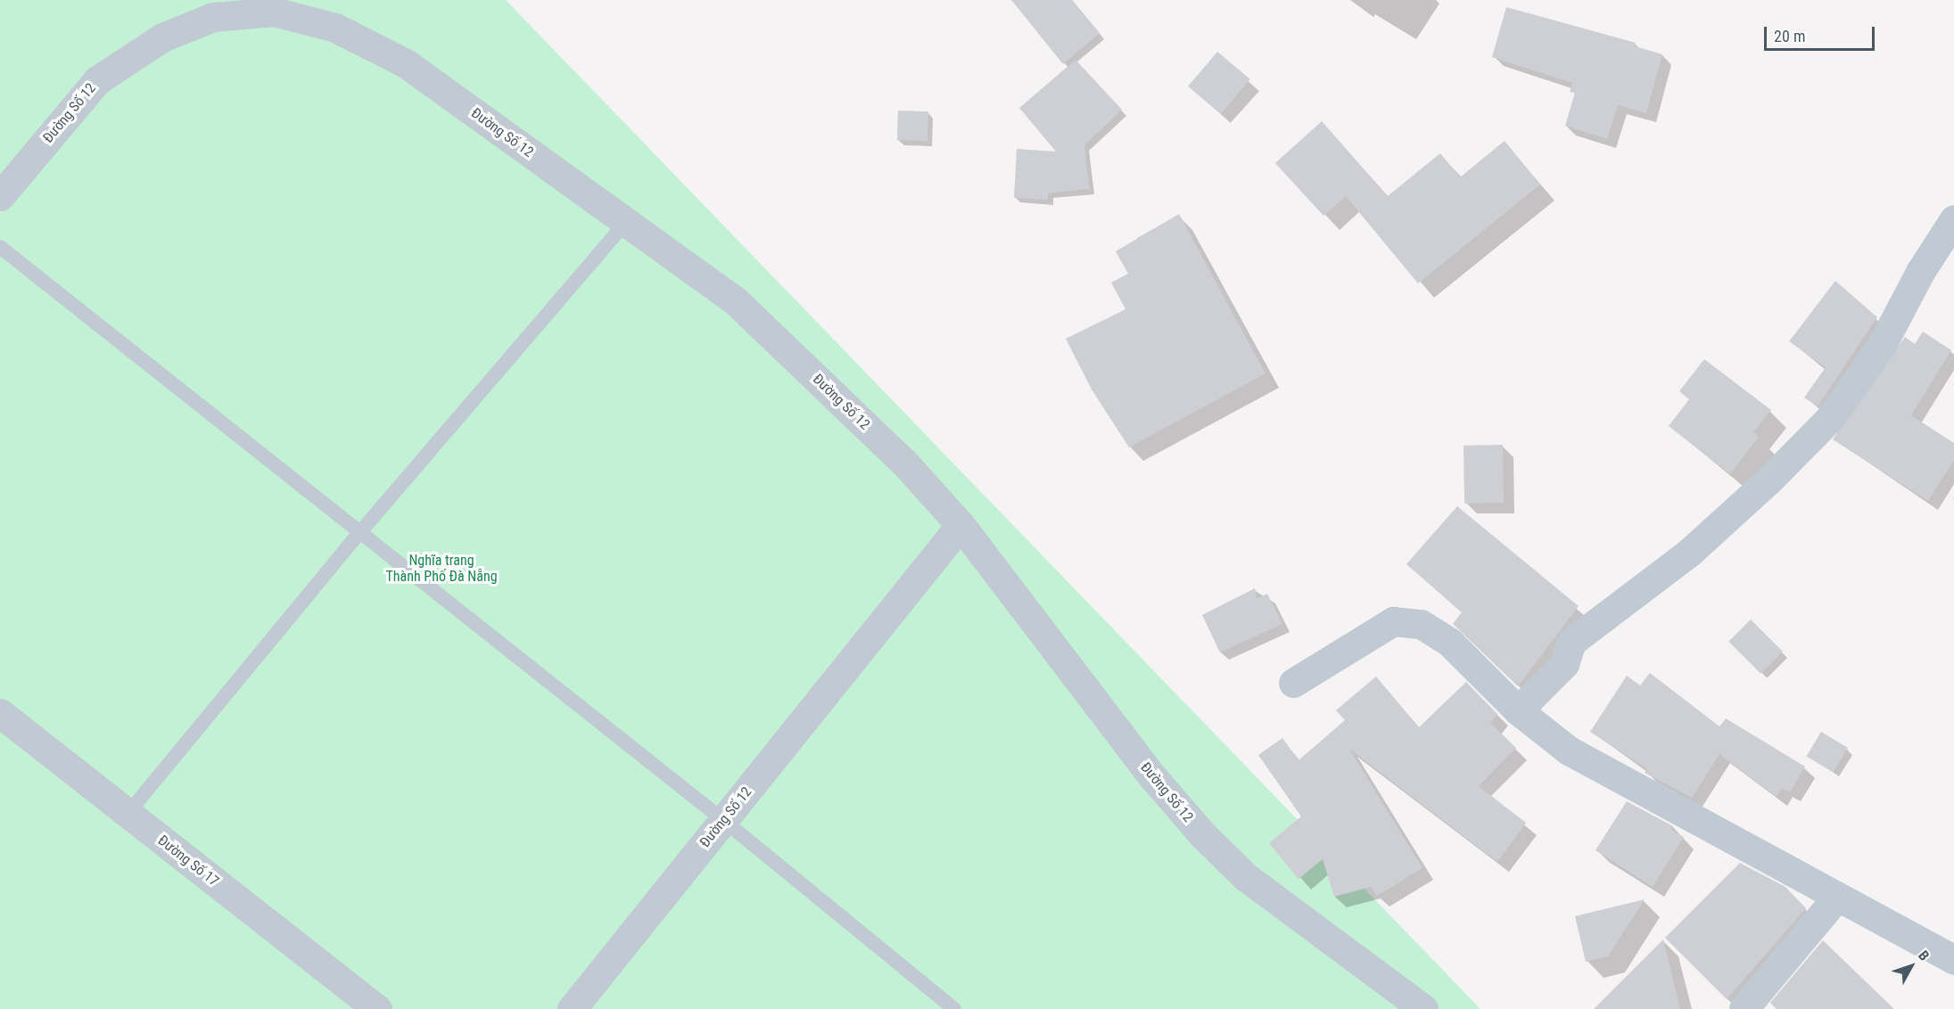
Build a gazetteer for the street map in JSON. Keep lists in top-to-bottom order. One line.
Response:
{"streets":{"street":["Đường Số 12","Đường Số 17"]},"parks":["Nghĩa trang Thành Phố Đà Nẵng"],"scale_bar":"20 m","north":"top right"}
